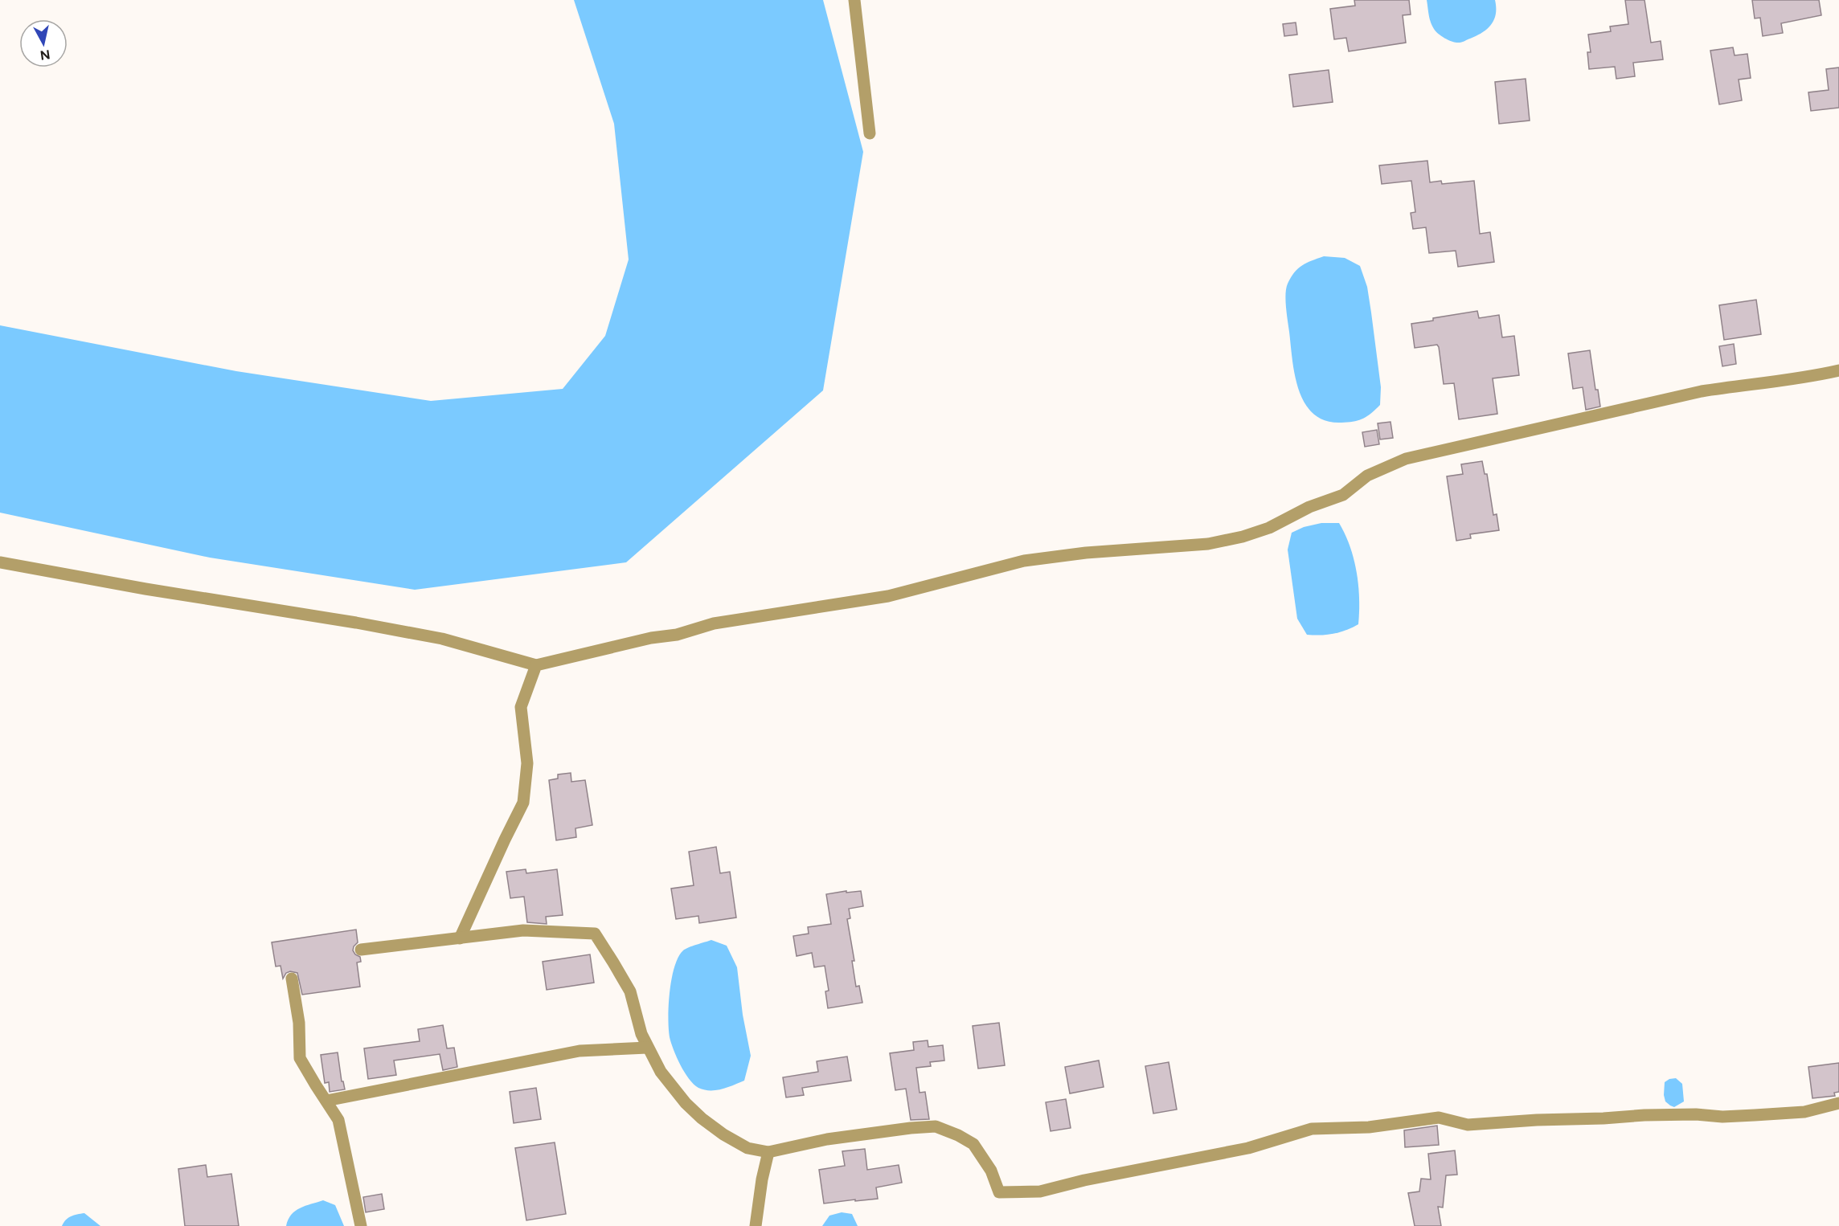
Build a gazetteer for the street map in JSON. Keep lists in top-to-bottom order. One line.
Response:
{"north":"bottom"}
